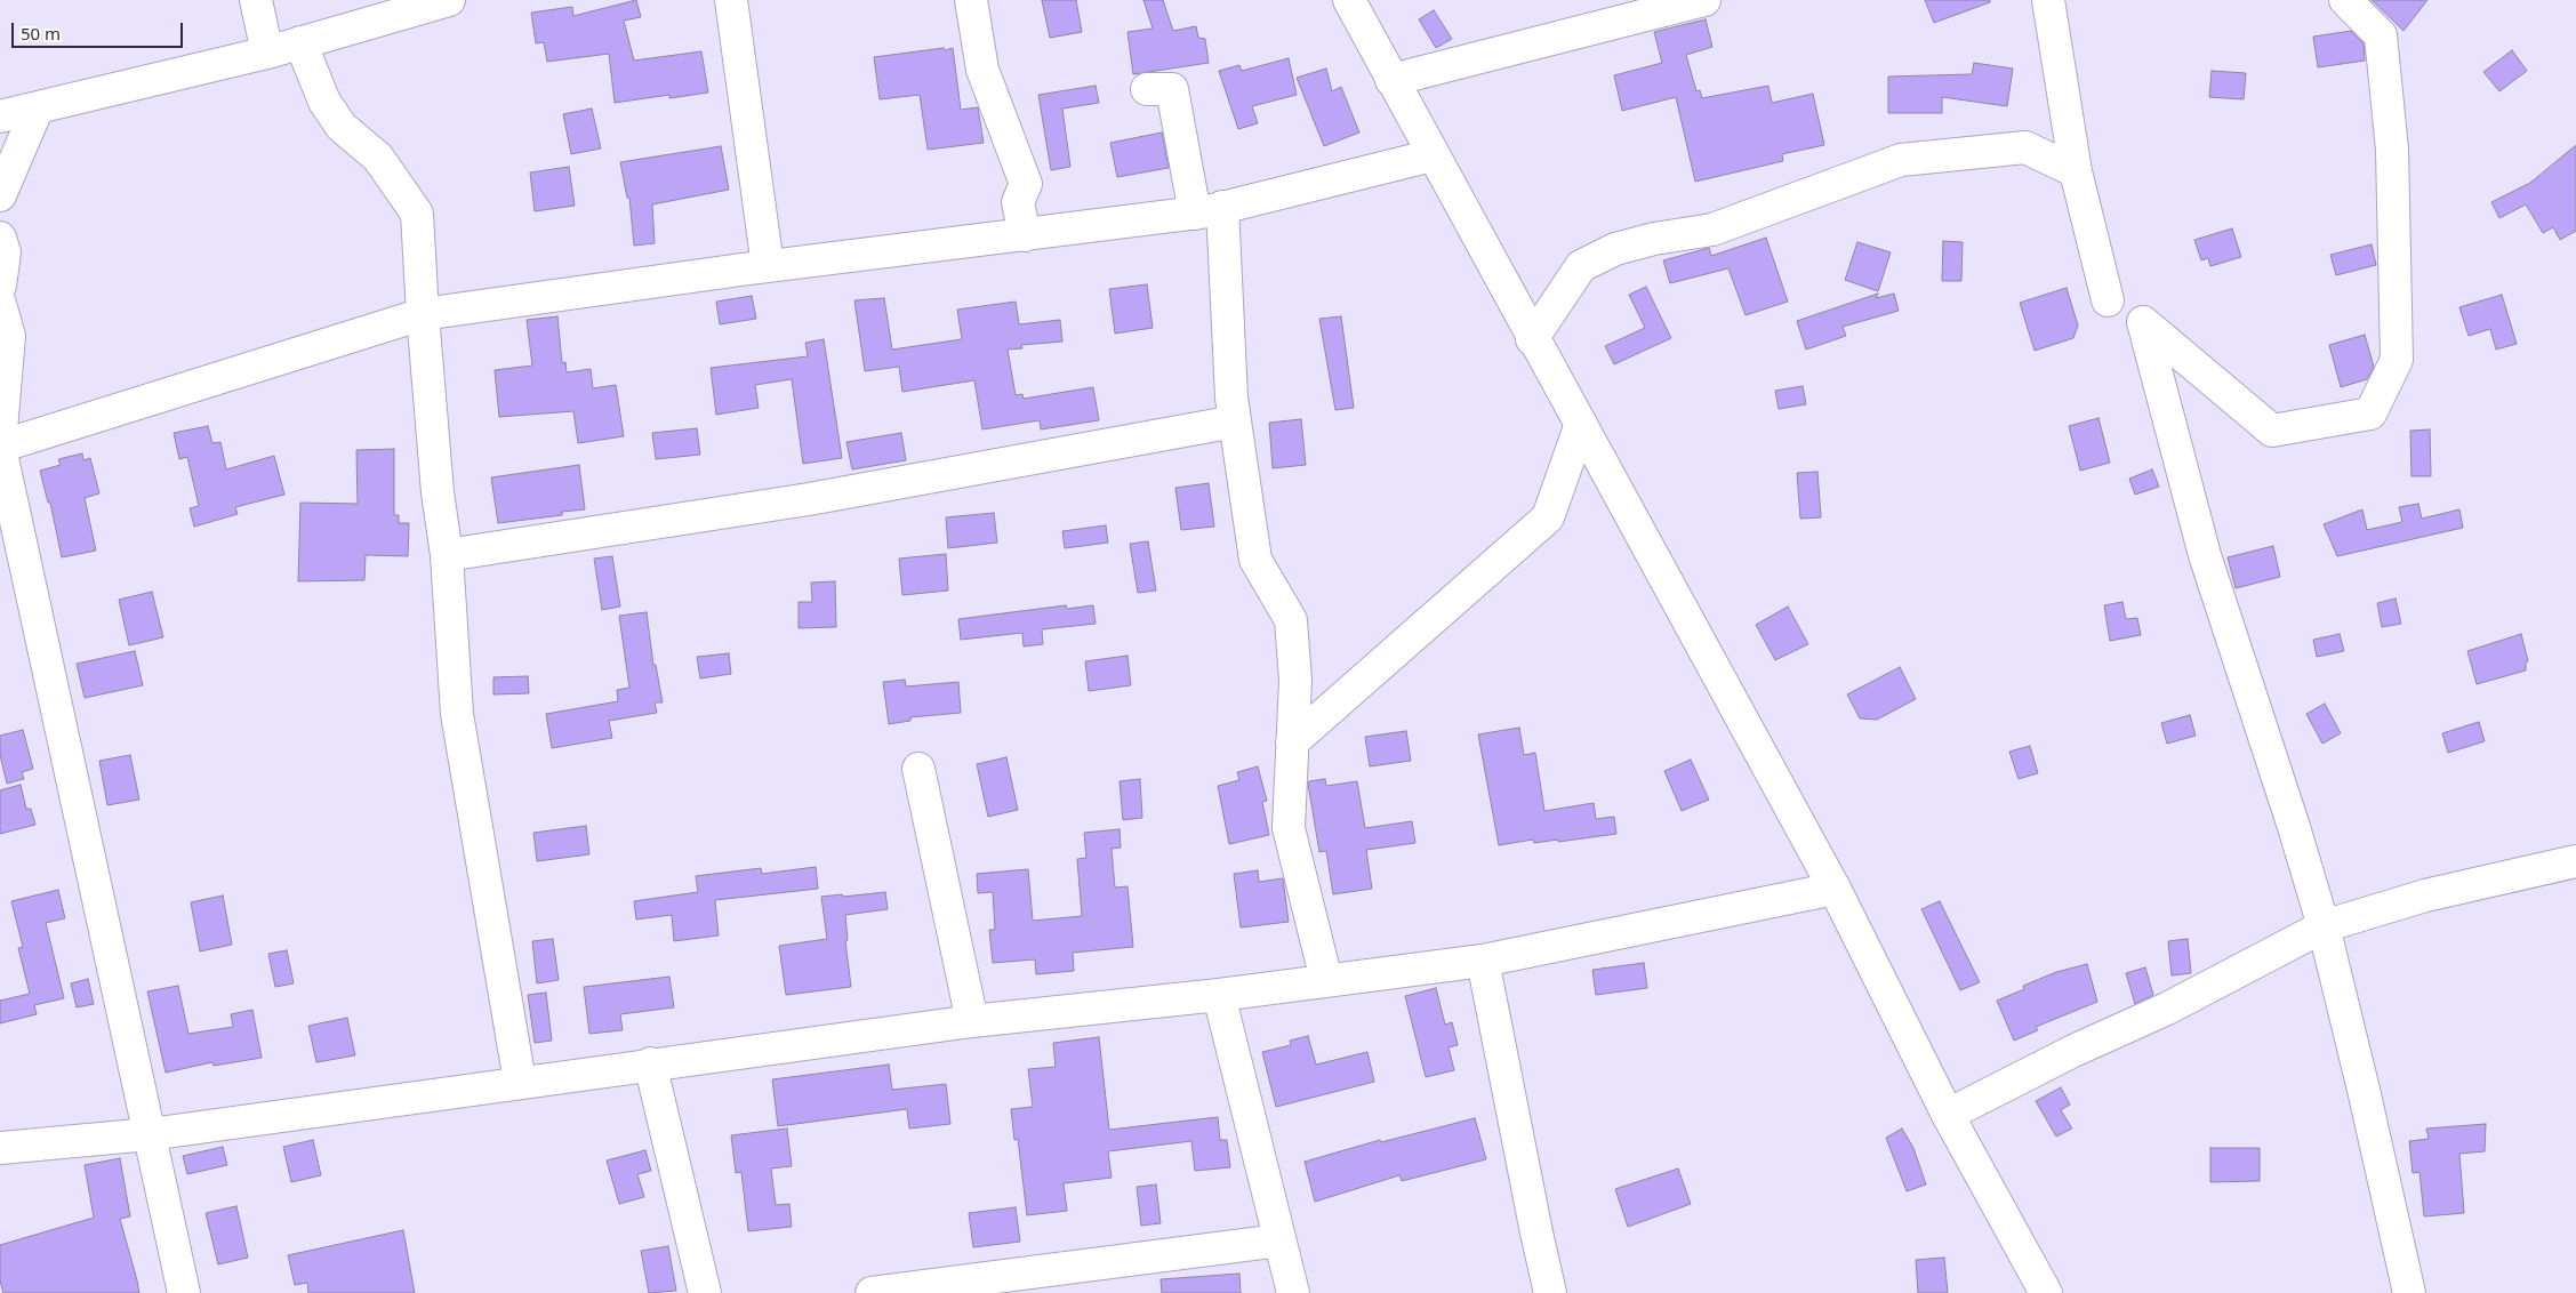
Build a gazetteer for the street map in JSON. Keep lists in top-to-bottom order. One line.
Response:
{"scale_bar":"50 m"}
